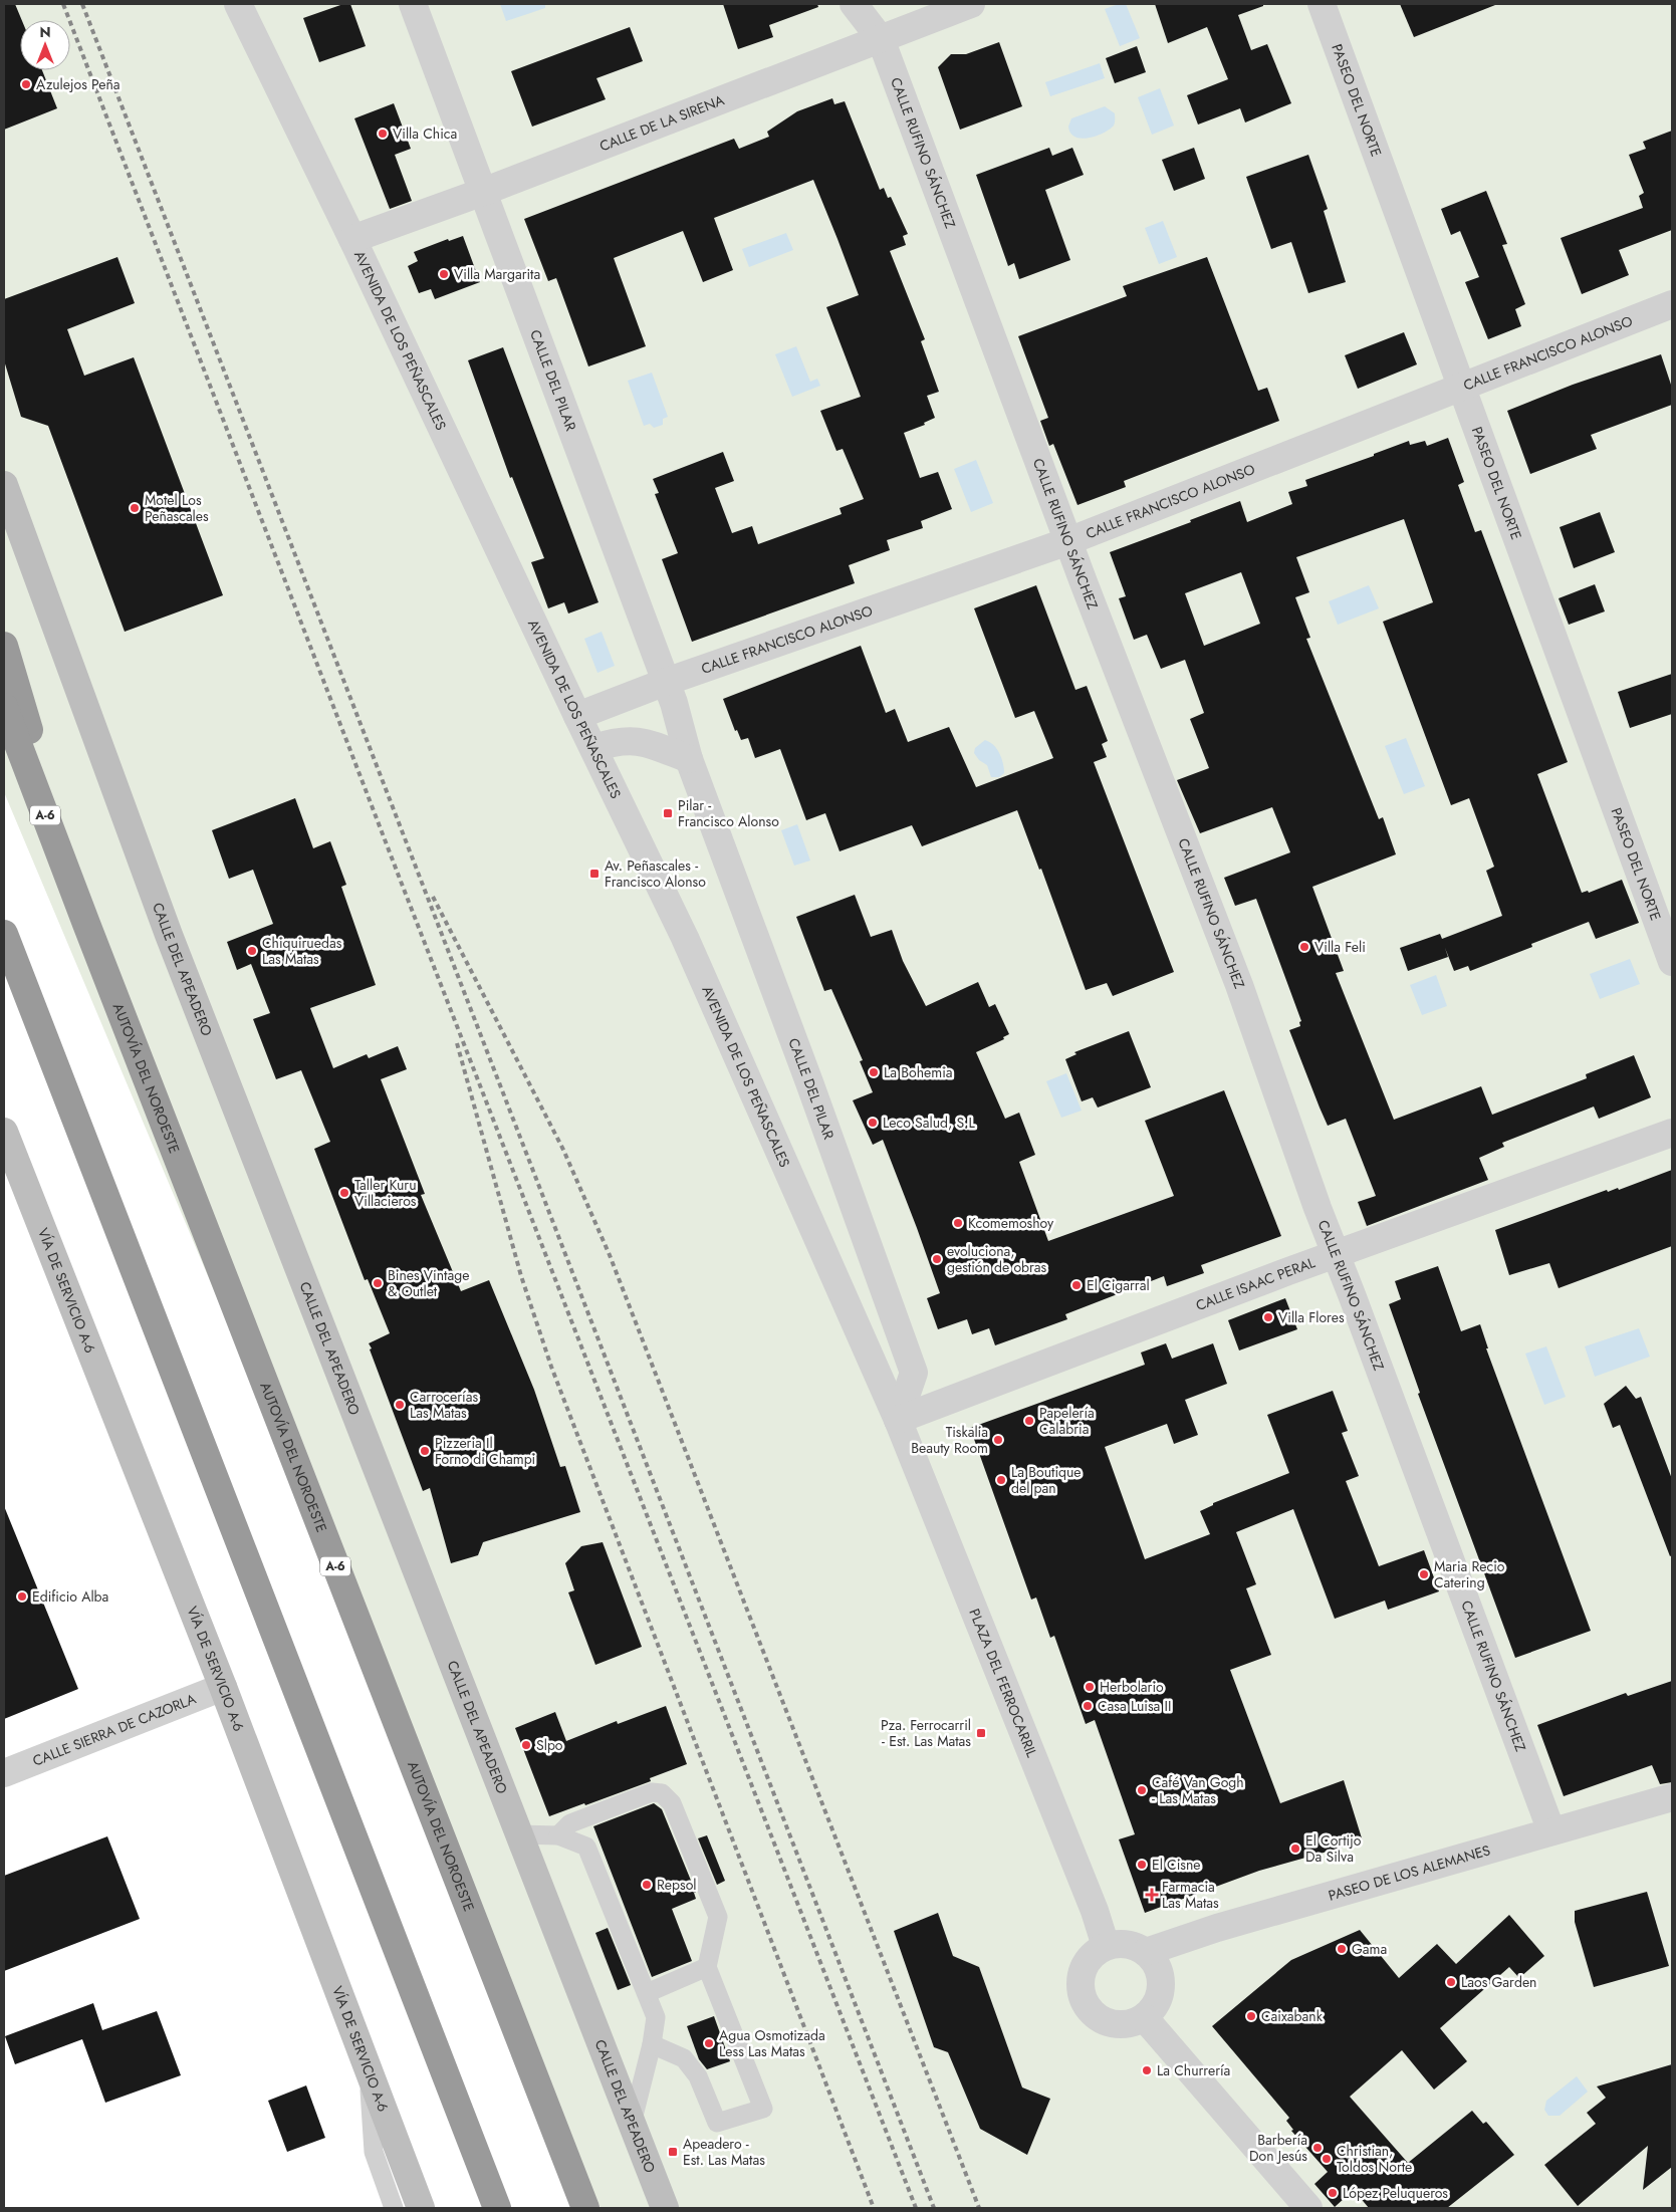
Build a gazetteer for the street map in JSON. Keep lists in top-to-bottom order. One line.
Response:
{"streets":{"highway":["A-6","AUTOVÍA DEL NOROESTE"],"street":["PASEO DEL NORTE","CALLE DE LA SIRENA","CALLE RUFINO SÁNCHEZ","AVENIDA DE LOS PEÑASCALES","CALLE FRANCISCO ALONSO","CALLE DEL PILAR","CALLE DEL APEADERO","CALLE ISAAC PERAL","VÍA DE SERVICIO A-6","PLAZA DEL FERROCARRIL","CALLE SIERRA DE CAZORLA","PASEO DE LOS ALEMANES"]},"crossings":[["PASEO DEL NORTE","CALLE FRANCISCO ALONSO"],["CALLE DE LA SIRENA","CALLE RUFINO SÁNCHEZ"],["CALLE DE LA SIRENA","AVENIDA DE LOS PEÑASCALES"],["CALLE DE LA SIRENA","CALLE DEL PILAR"],["CALLE RUFINO SÁNCHEZ","CALLE FRANCISCO ALONSO"],["CALLE RUFINO SÁNCHEZ","CALLE ISAAC PERAL"],["CALLE RUFINO SÁNCHEZ","PASEO DE LOS ALEMANES"],["AVENIDA DE LOS PEÑASCALES","CALLE FRANCISCO ALONSO"],["AVENIDA DE LOS PEÑASCALES","CALLE DEL PILAR"],["AVENIDA DE LOS PEÑASCALES","CALLE ISAAC PERAL"],["AVENIDA DE LOS PEÑASCALES","PLAZA DEL FERROCARRIL"],["CALLE FRANCISCO ALONSO","CALLE DEL PILAR"],["CALLE DEL PILAR","CALLE ISAAC PERAL"],["CALLE DEL PILAR","PLAZA DEL FERROCARRIL"],["CALLE ISAAC PERAL","PLAZA DEL FERROCARRIL"],["VÍA DE SERVICIO A-6","CALLE SIERRA DE CAZORLA"],["PLAZA DEL FERROCARRIL","PASEO DE LOS ALEMANES"]],"places":{"other":["Azulejos Peña","Villa Chica","Villa Margarita","Motel Los Peñascales","Villa Feli","Chiquiruedas Las Matas","La Bohemia","Leco Salud, S.L","Taller Kuru Villacieros","Kcomemoshoy","evoluciona, gestión de obras","Bines Vintage & Outlet","El Cigarral","Villa Flores","Carrocerías Las Matas","Papelería Calabria","Tiskalia Beauty Room","Pizzeria Il Forno di Champi","La Boutique del pan","Maria Recio Catering","Edificio Alba","Herbolario","Casa Luisa II","Slpo","Café Van Gogh - Las Matas","El Cortijo Da Silva","El Cisne","Repsol","Gama","Laos Garden","Caixabank","Agua Osmotizada Less Las Matas","La Churrería","Barbería Don Jesús","Christian, Toldos Norte","López Peluqueros"],"transit":["Pilar - Francisco Alonso","Av. Peñascales - Francisco Alonso","Pza. Ferrocarril - Est. Las Matas","Apeadero - Est. Las Matas"],"health":["Farmacia Las Matas"]},"north":"top"}
